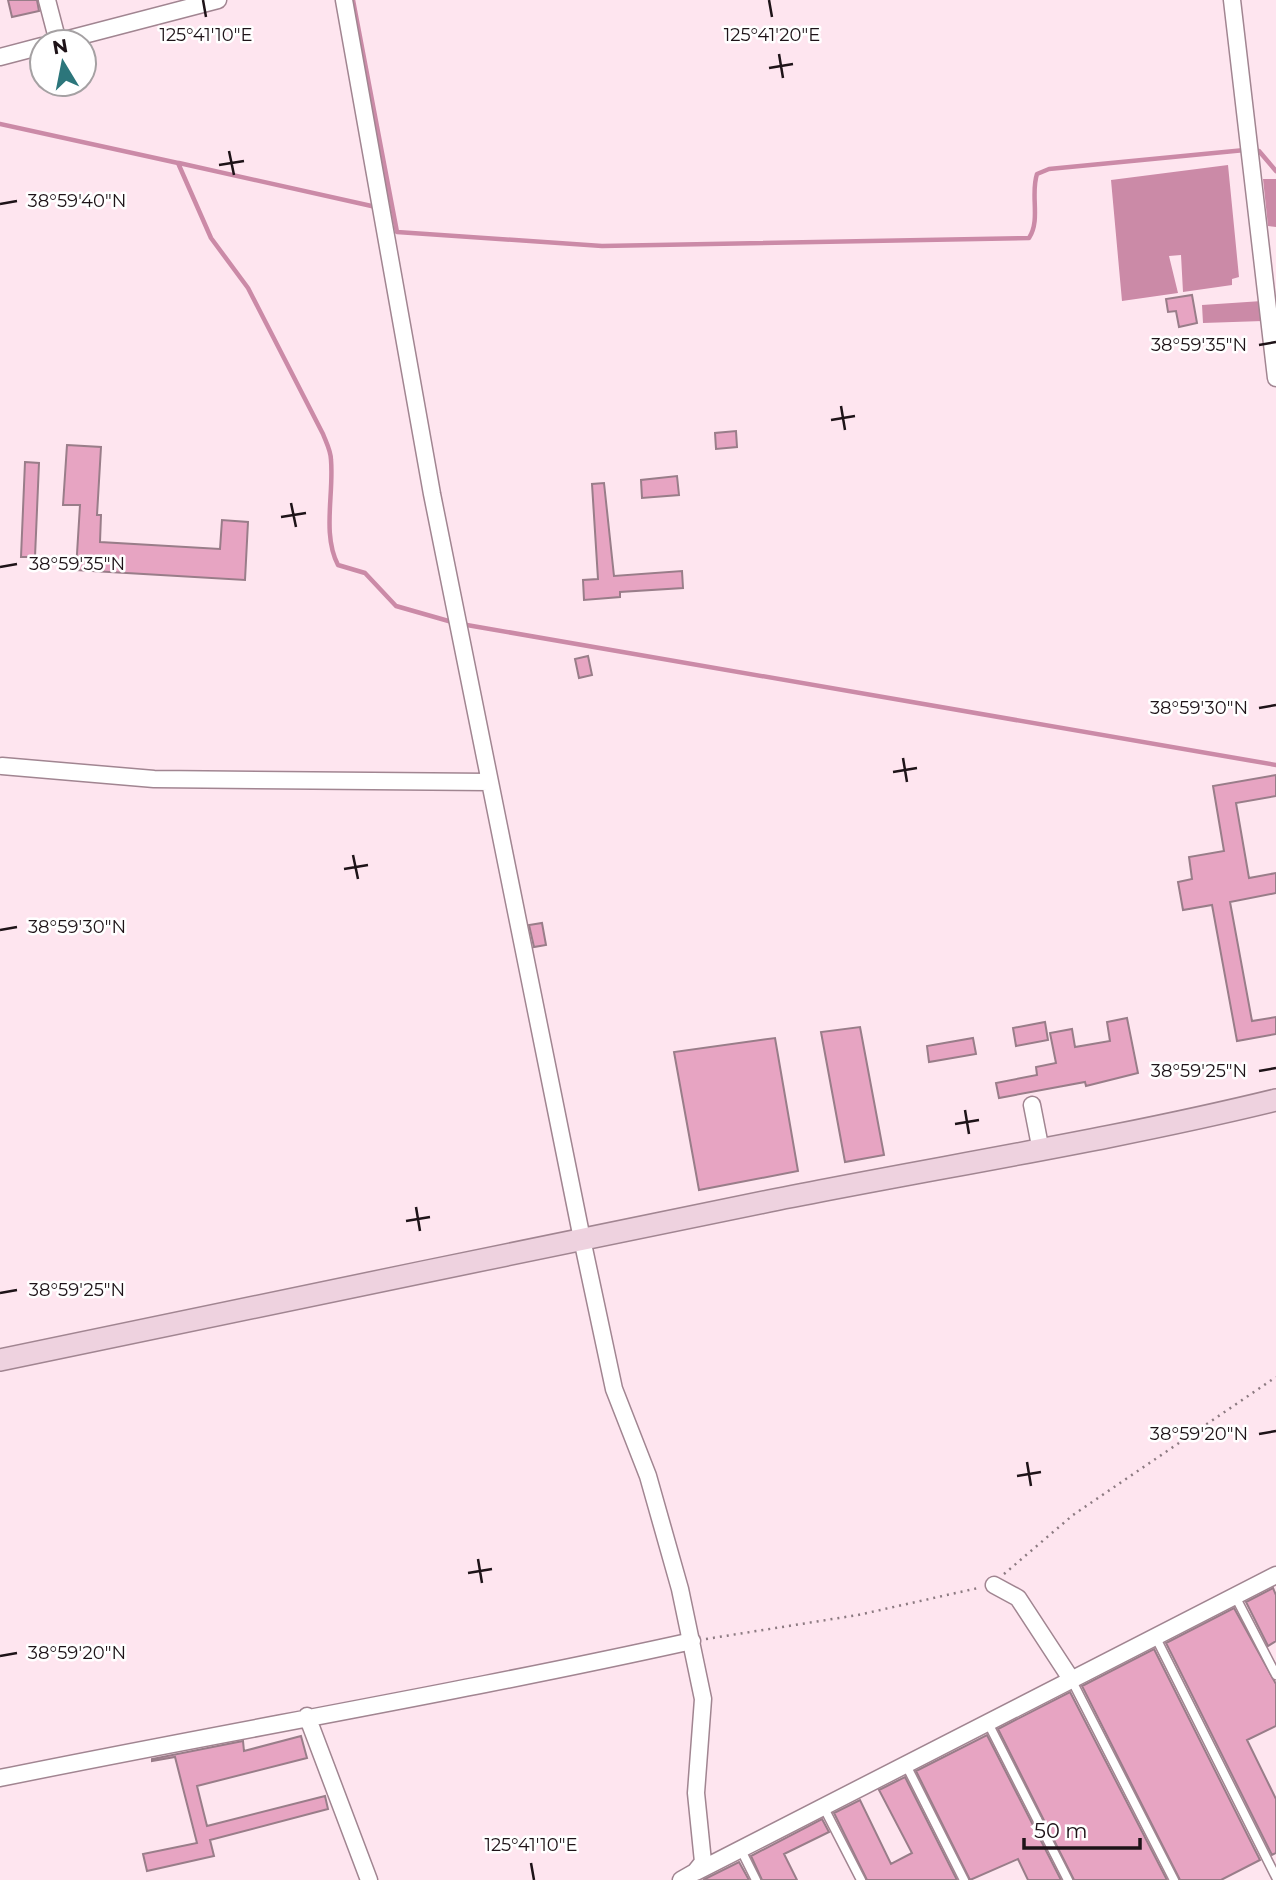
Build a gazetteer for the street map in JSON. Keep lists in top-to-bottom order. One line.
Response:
{"scale_bar":"50 m","north":"top","coordinates":["125°41'10\"E","125°41'20\"E","38°59'40\"N","38°59'35\"N","38°59'30\"N","38°59'25\"N","38°59'20\"N"]}
